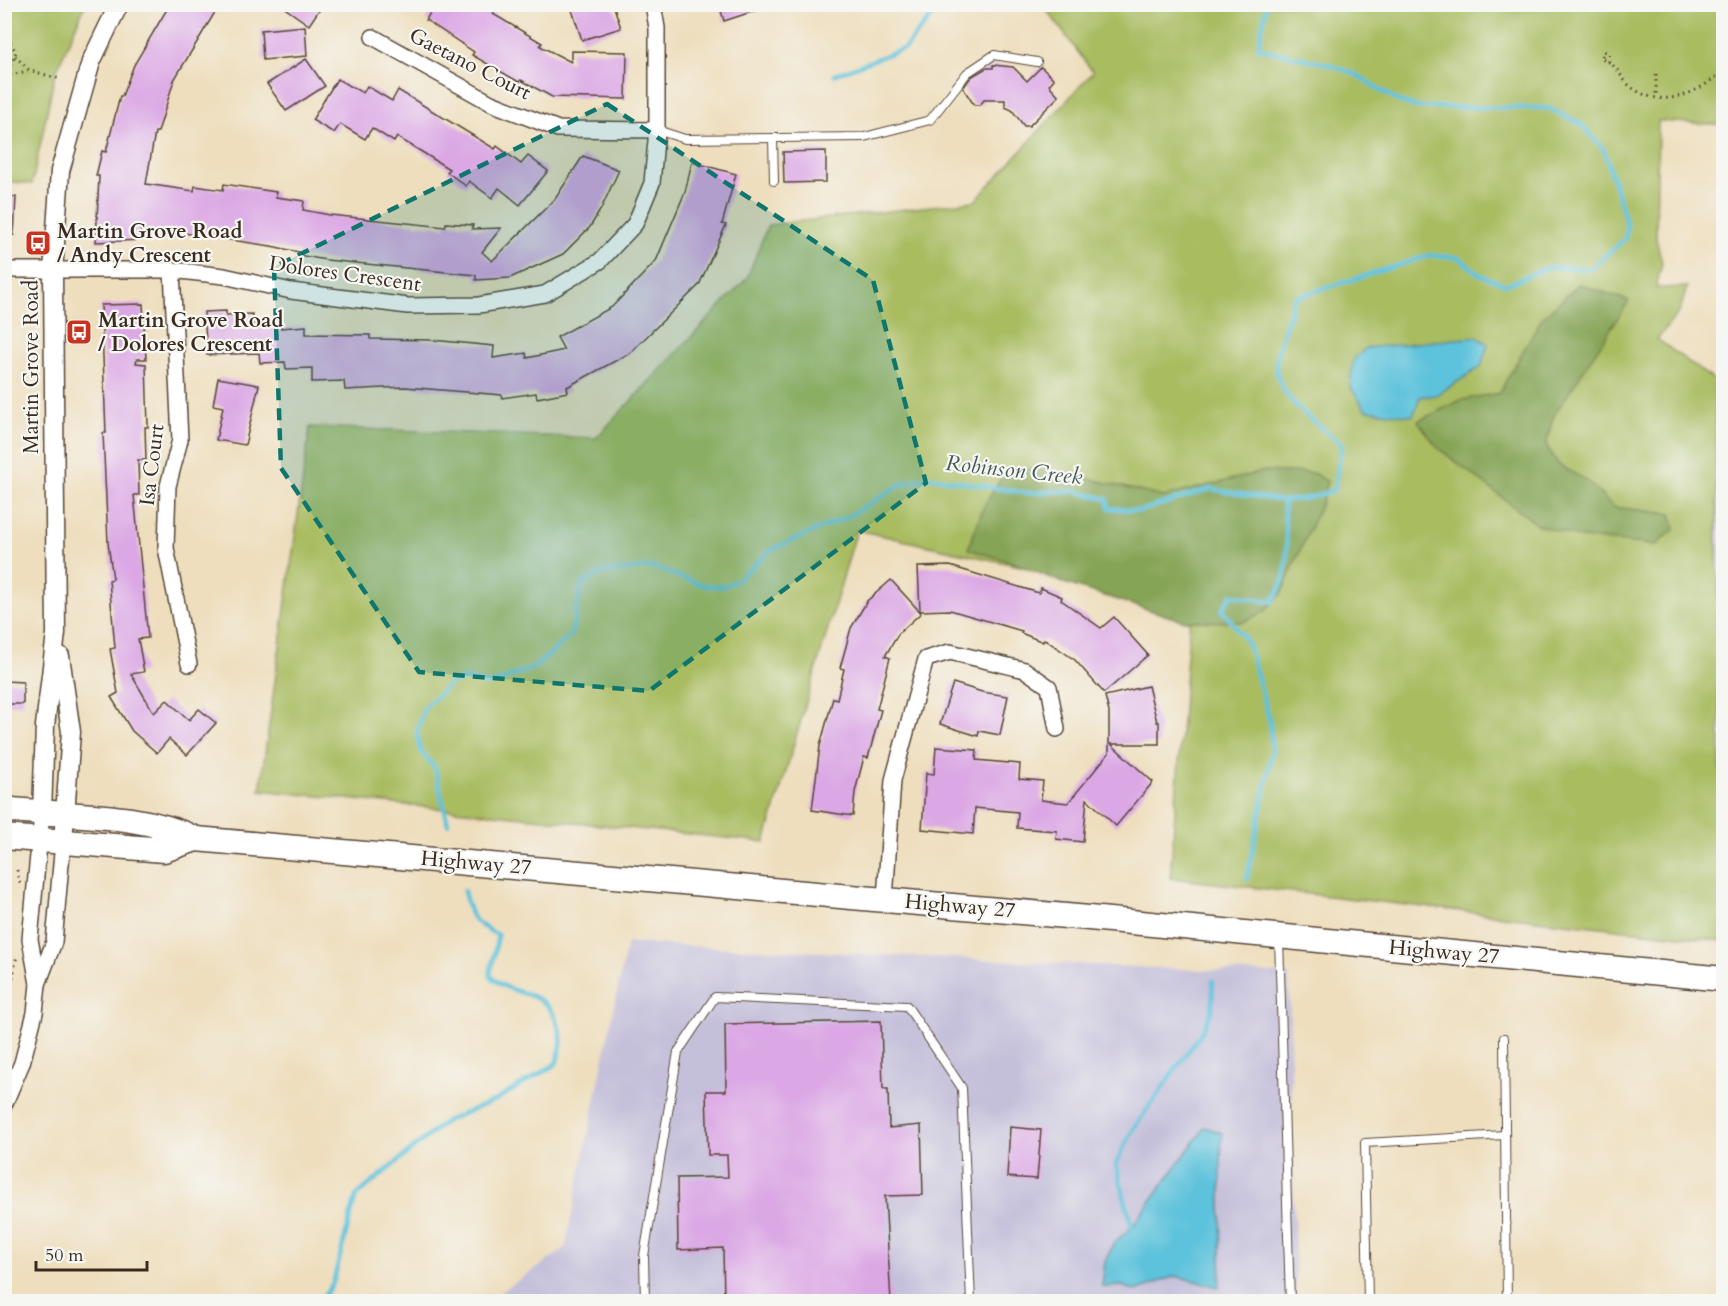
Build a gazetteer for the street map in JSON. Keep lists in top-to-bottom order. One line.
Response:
{"streets":{"main road":["Highway 27"],"street":["Gaetano Court","Dolores Crescent","Martin Grove Road","Isa Court"]},"crossings":[["Gaetano Court","Dolores Crescent"],["Dolores Crescent","Martin Grove Road"],["Dolores Crescent","Isa Court"],["Martin Grove Road","Highway 27"]],"water":["Robinson Creek"],"places":{"bus stop":["Martin Grove Road / Andy Crescent","Martin Grove Road / Dolores Crescent"]},"scale_bar":"50 m"}
